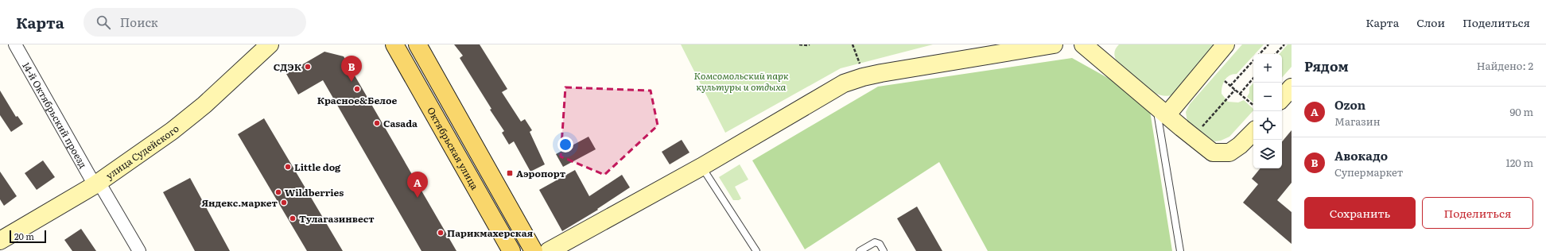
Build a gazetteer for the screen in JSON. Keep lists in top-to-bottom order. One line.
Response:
{"streets":{"main road":["Октябрьская улица"],"street":["14-й Октябрьский проезд","улица Судейского"]},"crossings":[["14-й Октябрьский проезд","улица Судейского"]],"parks":["Комсомольский парк культуры и отдыха"],"places":{"other":["СДЭК","Красное&Белое","Casada","Little dog","Wildberries","Яндекс.маркет","Тулагазинвест","Парикмахерская"],"transit":["Аэропорт"]},"scale_bar":"20 m","page":{"header":"Карта","search":"Поиск","nav":["Карта","Слои","Поделиться"],"heading":["Рядом","Найдено: 2"],"map_buttons":["+","−"],"pins":["B","A"],"list":[{"mark":"A","name":"Ozon","note":"Магазин","value":"90 m"},{"mark":"B","name":"Авокадо","note":"Супермаркет","value":"120 m"}],"buttons":["Сохранить","Поделиться"],"scale":"20 m"}}
